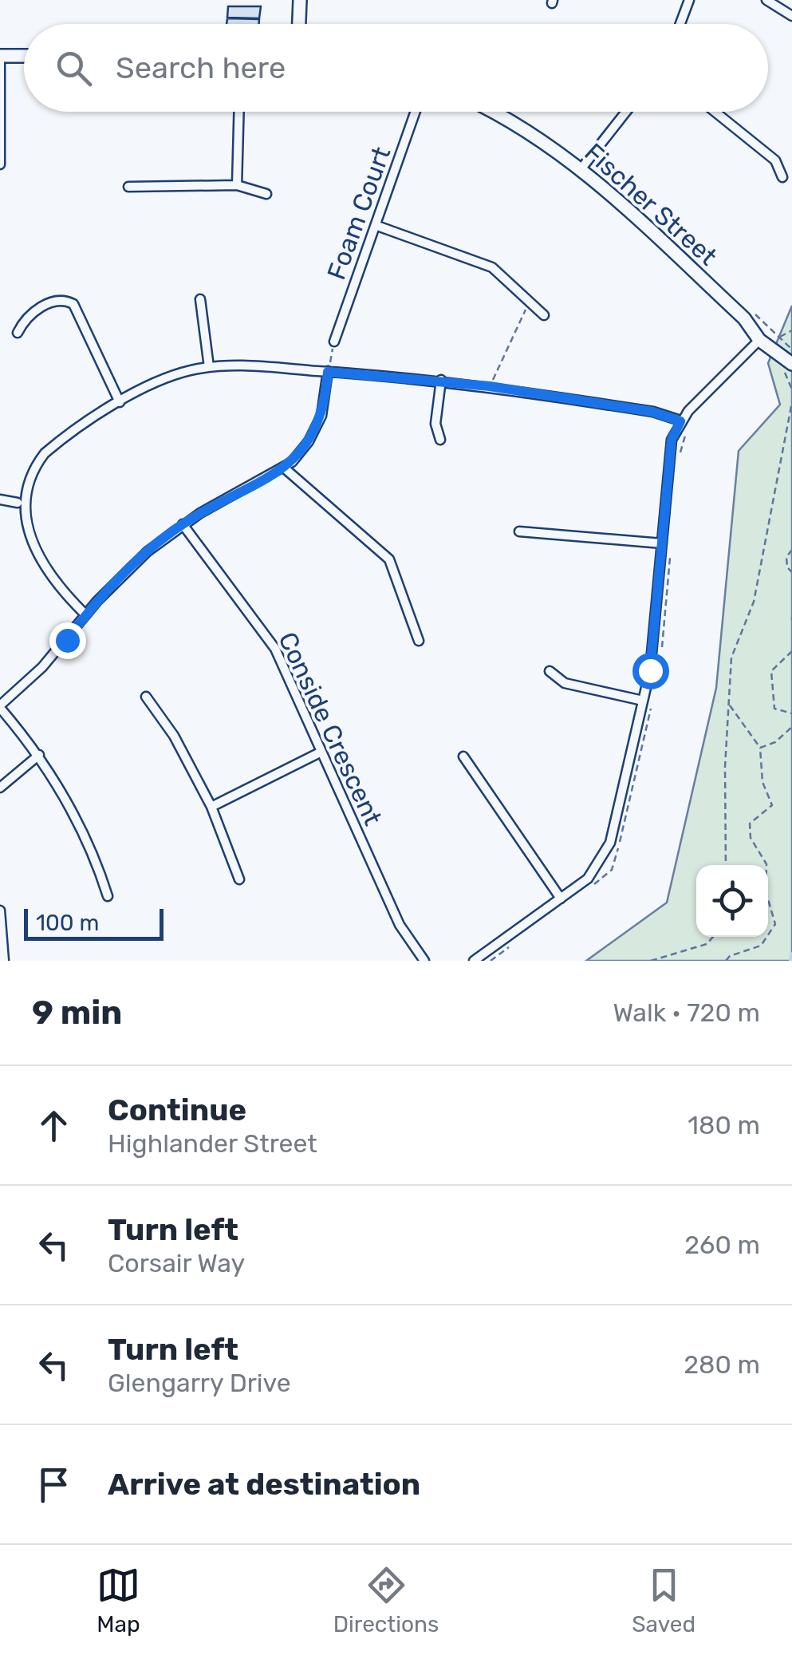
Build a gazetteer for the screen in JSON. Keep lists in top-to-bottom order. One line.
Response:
{"streets":{"street":["Fischer Street","Foam Court","Conside Crescent"]},"scale_bar":"100 m","page":{"search":"Search here","scale":"100 m","heading":["9 min","Walk · 720 m"],"list":[["Continue","Highlander Street","180 m"],["Turn left","Corsair Way","260 m"],["Turn left","Glengarry Drive","280 m"],"Arrive at destination"],"nav":["Map","Directions","Saved"]}}
